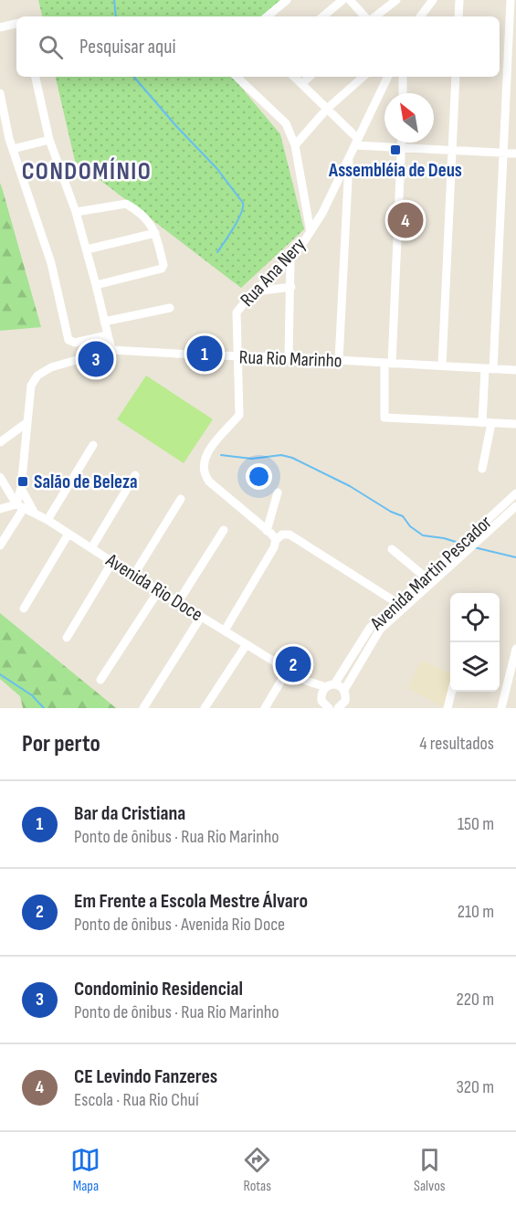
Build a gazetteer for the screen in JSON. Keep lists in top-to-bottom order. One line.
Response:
{"streets":{"street":["Rua Ana Nery","Rua Rio Marinho","Avenida Martin Pescador","Avenida Rio Doce"]},"crossings":[["Rua Ana Nery","Rua Rio Marinho"],["Rua Rio Marinho","Avenida Rio Doce"],["Avenida Martin Pescador","Avenida Rio Doce"]],"districts":["CONDOMÍNIO"],"places":{"transit":["Assembléia de Deus","Salão de Beleza"]},"north":"top left","page":{"search":"Pesquisar aqui","pins":["4","1","3","2"],"heading":["Por perto","4 resultados"],"list":[{"mark":"1","name":"Bar da Cristiana","note":"Ponto de ônibus · Rua Rio Marinho","value":"150 m"},{"mark":"2","name":"Em Frente a Escola Mestre Álvaro","note":"Ponto de ônibus · Avenida Rio Doce","value":"210 m"},{"mark":"3","name":"Condominio Residencial","note":"Ponto de ônibus · Rua Rio Marinho","value":"220 m"},{"mark":"4","name":"CE Levindo Fanzeres","note":"Escola · Rua Rio Chuí","value":"320 m"}],"nav":["Mapa","Rotas","Salvos"]}}
